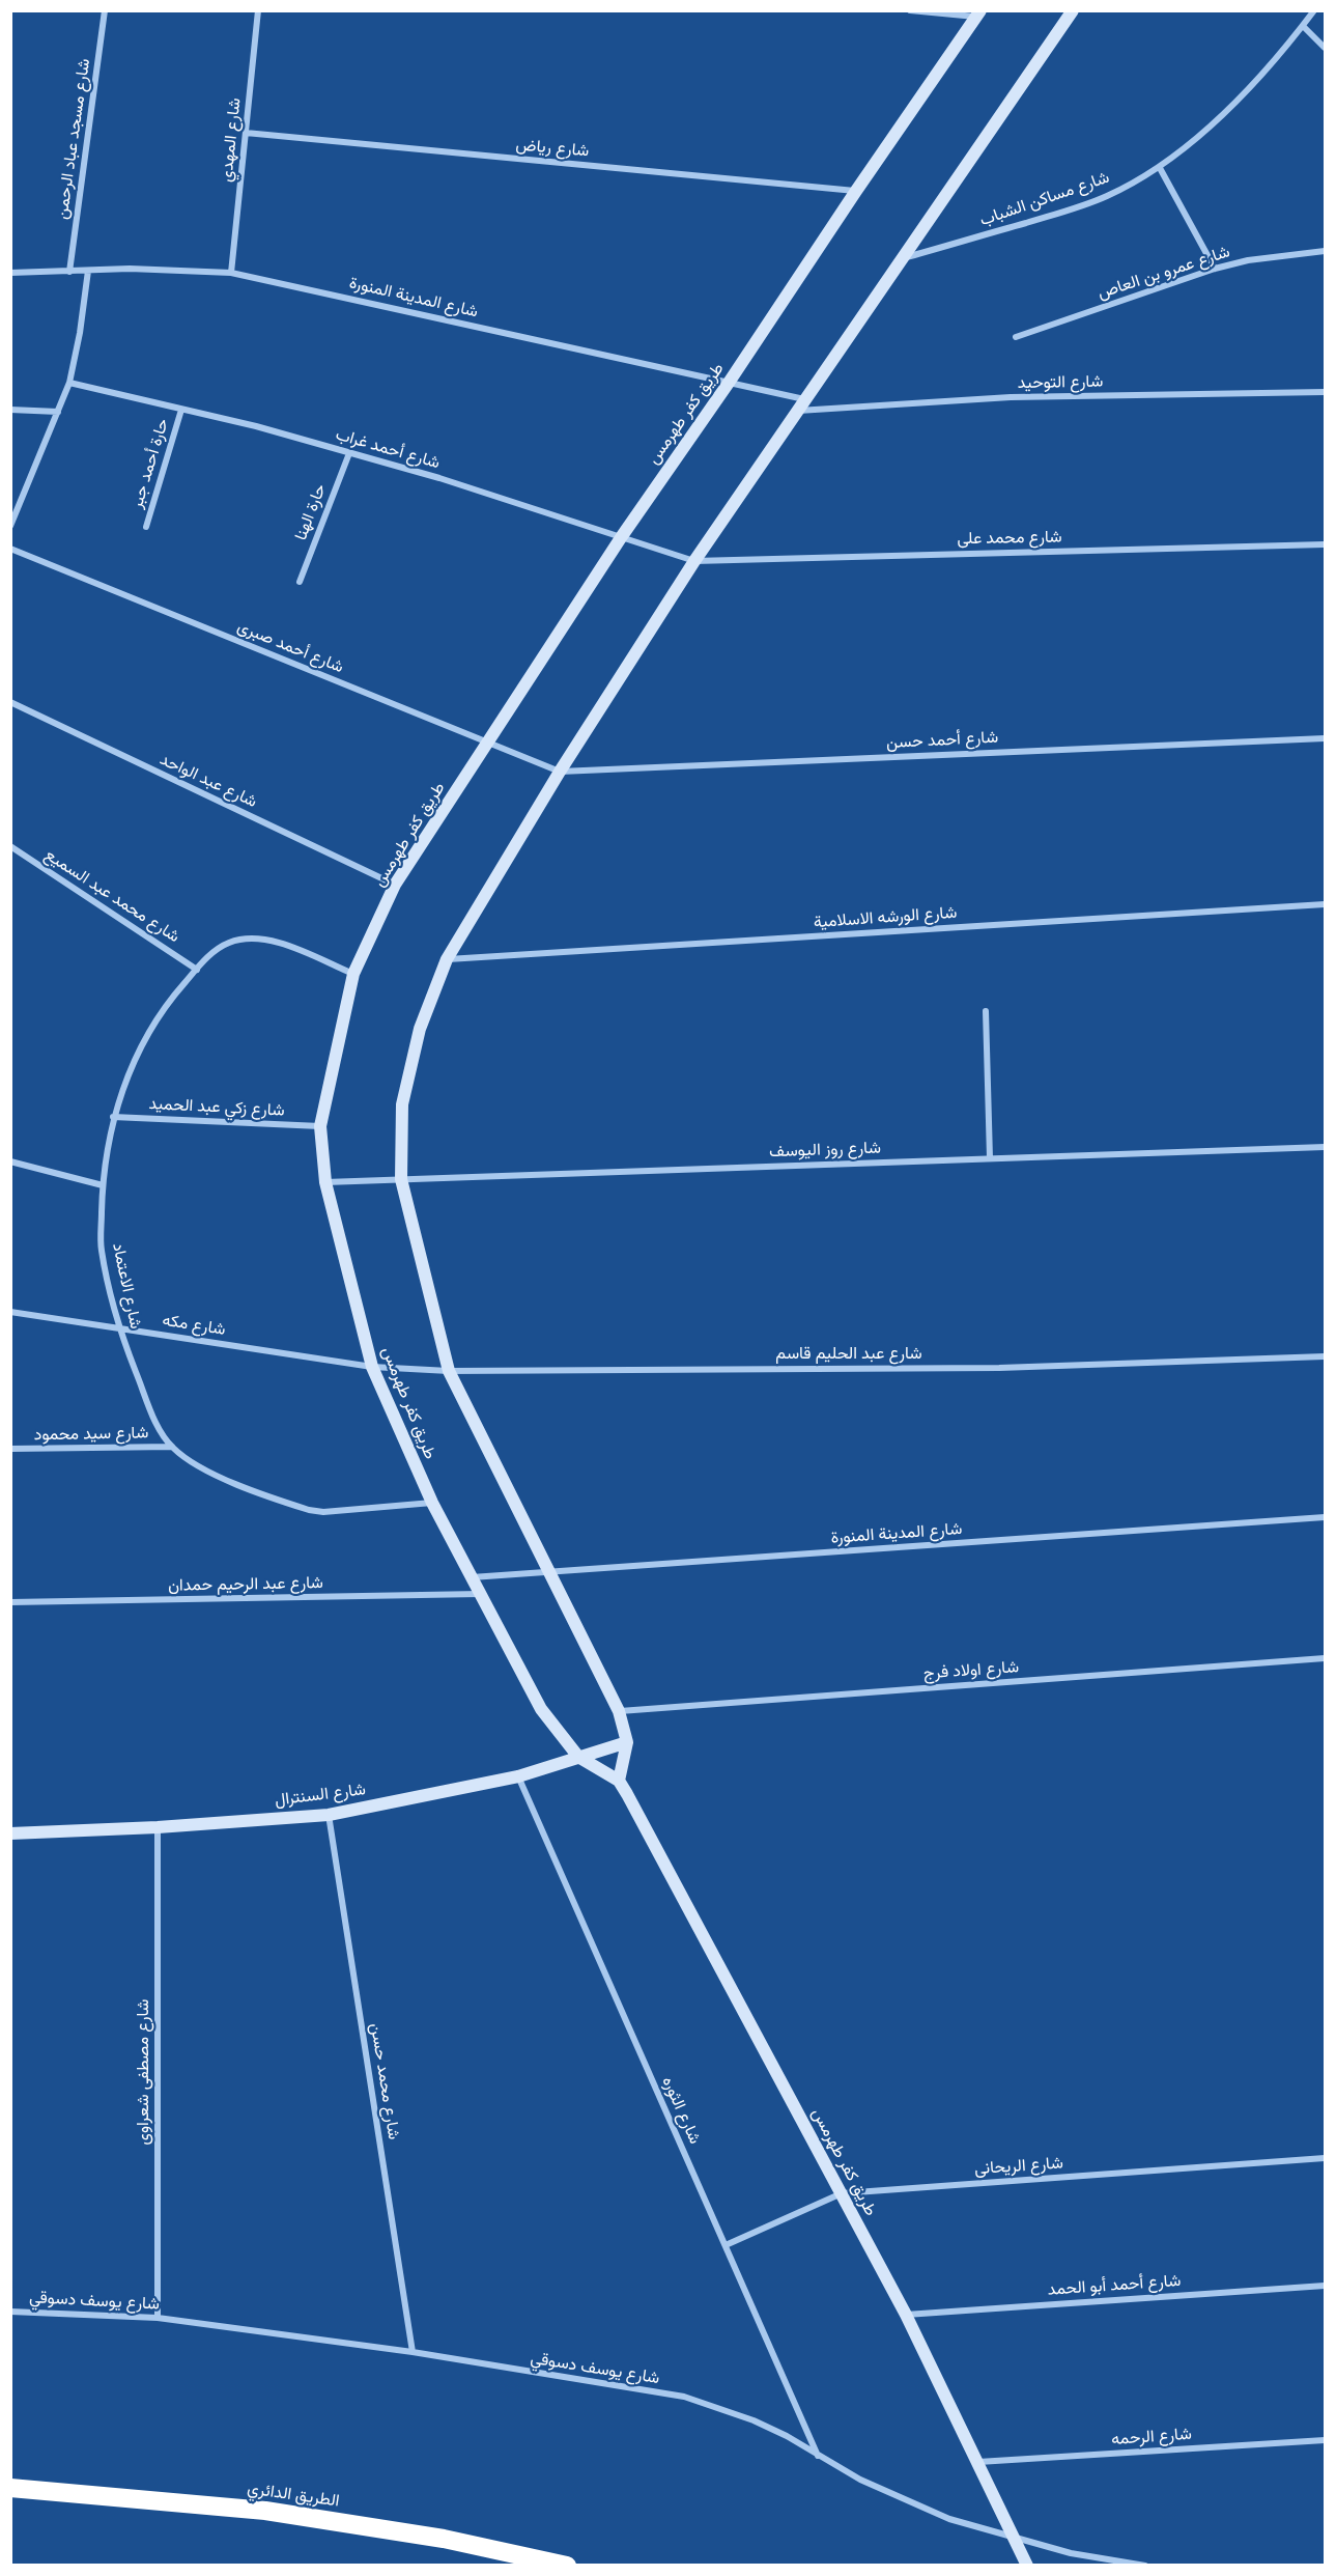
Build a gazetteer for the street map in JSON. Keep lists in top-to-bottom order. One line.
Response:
{"streets":{"highway":["الطريق الدائري"],"street":["شارع مسجد عباد الرحمن","شارع المهدي","شارع رياض","شارع مساكن الشباب","شارع عمرو بن العاص","شارع المدينة المنورة","شارع التوحيد","طريق كفر طهرمس","شارع أحمد غراب","حارة أحمد جبر","حارة الهنا","شارع محمد على","شارع أحمد صبرى","شارع أحمد حسن","شارع عبد الواحد","شارع محمد عبد السميع","شارع الورشه الاسلامية","شارع زكي عبد الحميد","شارع روز اليوسف","شارع الاعتماد","شارع مكه","شارع عبد الحليم قاسم","شارع سيد محمود","شارع عبد الرحيم حمدان","شارع اولاد فرج","شارع السنترال","شارع مصطفى شعراوى","شارع محمد حسن","شارع الثوره","شارع الريحانى","شارع أحمد أبو الحمد","شارع يوسف دسوقي","شارع الرحمه"]},"crossings":[["شارع مسجد عباد الرحمن","شارع المدينة المنورة"],["شارع المهدي","شارع رياض"],["شارع المهدي","شارع المدينة المنورة"],["شارع رياض","طريق كفر طهرمس"],["شارع المدينة المنورة","طريق كفر طهرمس"],["طريق كفر طهرمس","شارع أحمد غراب"],["طريق كفر طهرمس","شارع أحمد صبرى"],["طريق كفر طهرمس","شارع عبد الواحد"],["طريق كفر طهرمس","شارع زكي عبد الحميد"],["طريق كفر طهرمس","شارع روز اليوسف"],["طريق كفر طهرمس","شارع الاعتماد"],["طريق كفر طهرمس","شارع مكه"],["طريق كفر طهرمس","شارع عبد الحليم قاسم"],["طريق كفر طهرمس","شارع عبد الرحيم حمدان"],["طريق كفر طهرمس","شارع السنترال"],["طريق كفر طهرمس","شارع الريحانى"],["طريق كفر طهرمس","شارع أحمد أبو الحمد"],["طريق كفر طهرمس","شارع يوسف دسوقي"],["طريق كفر طهرمس","شارع الرحمه"],["شارع أحمد غراب","حارة أحمد جبر"],["شارع أحمد غراب","حارة الهنا"],["شارع أحمد غراب","شارع محمد على"],["شارع أحمد صبرى","شارع أحمد حسن"],["شارع محمد عبد السميع","شارع الاعتماد"],["شارع زكي عبد الحميد","شارع الاعتماد"],["شارع الاعتماد","شارع مكه"],["شارع الاعتماد","شارع سيد محمود"],["شارع مكه","شارع عبد الحليم قاسم"],["شارع السنترال","شارع مصطفى شعراوى"],["شارع السنترال","شارع محمد حسن"],["شارع السنترال","شارع الثوره"],["شارع مصطفى شعراوى","شارع يوسف دسوقي"],["شارع محمد حسن","شارع يوسف دسوقي"],["شارع الثوره","شارع الريحانى"],["شارع الثوره","شارع يوسف دسوقي"]]}
